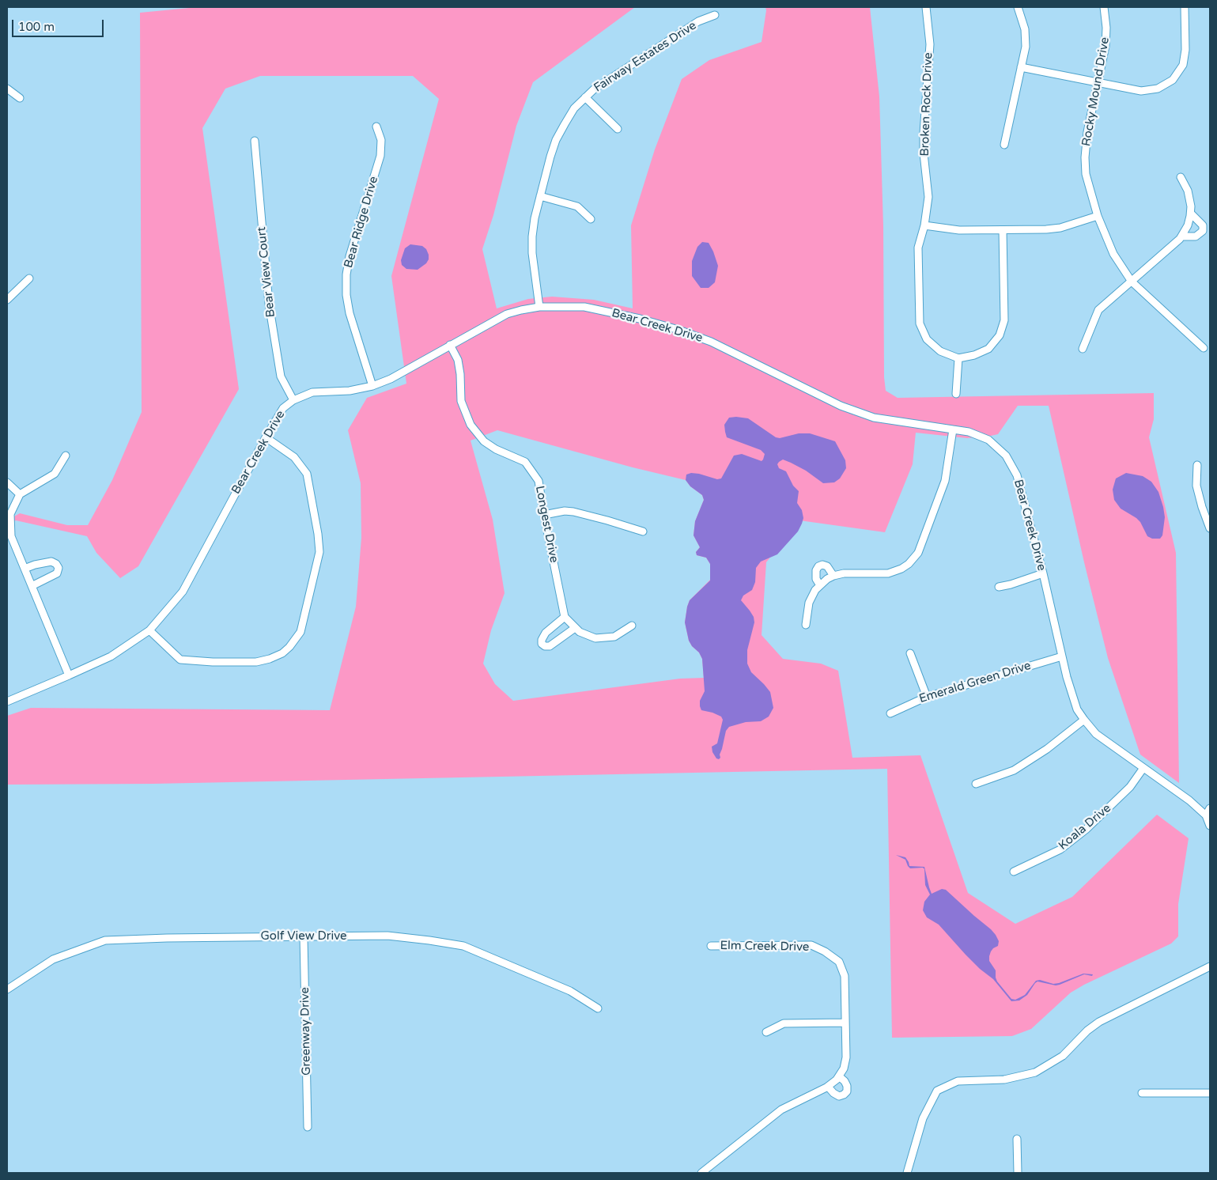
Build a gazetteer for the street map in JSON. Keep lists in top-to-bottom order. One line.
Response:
{"streets":{"street":["Fairway Estates Drive","Rocky Mound Drive","Broken Rock Drive","Bear Ridge Drive","Bear View Court","Bear Creek Drive","Longest Drive","Emerald Green Drive","Koala Drive","Golf View Drive","Elm Creek Drive","Greenway Drive"]},"crossings":[["Fairway Estates Drive","Bear Creek Drive"],["Bear Ridge Drive","Bear Creek Drive"],["Bear View Court","Bear Creek Drive"],["Bear Creek Drive","Longest Drive"],["Bear Creek Drive","Emerald Green Drive"],["Bear Creek Drive","Koala Drive"],["Golf View Drive","Greenway Drive"]],"scale_bar":"100 m"}
